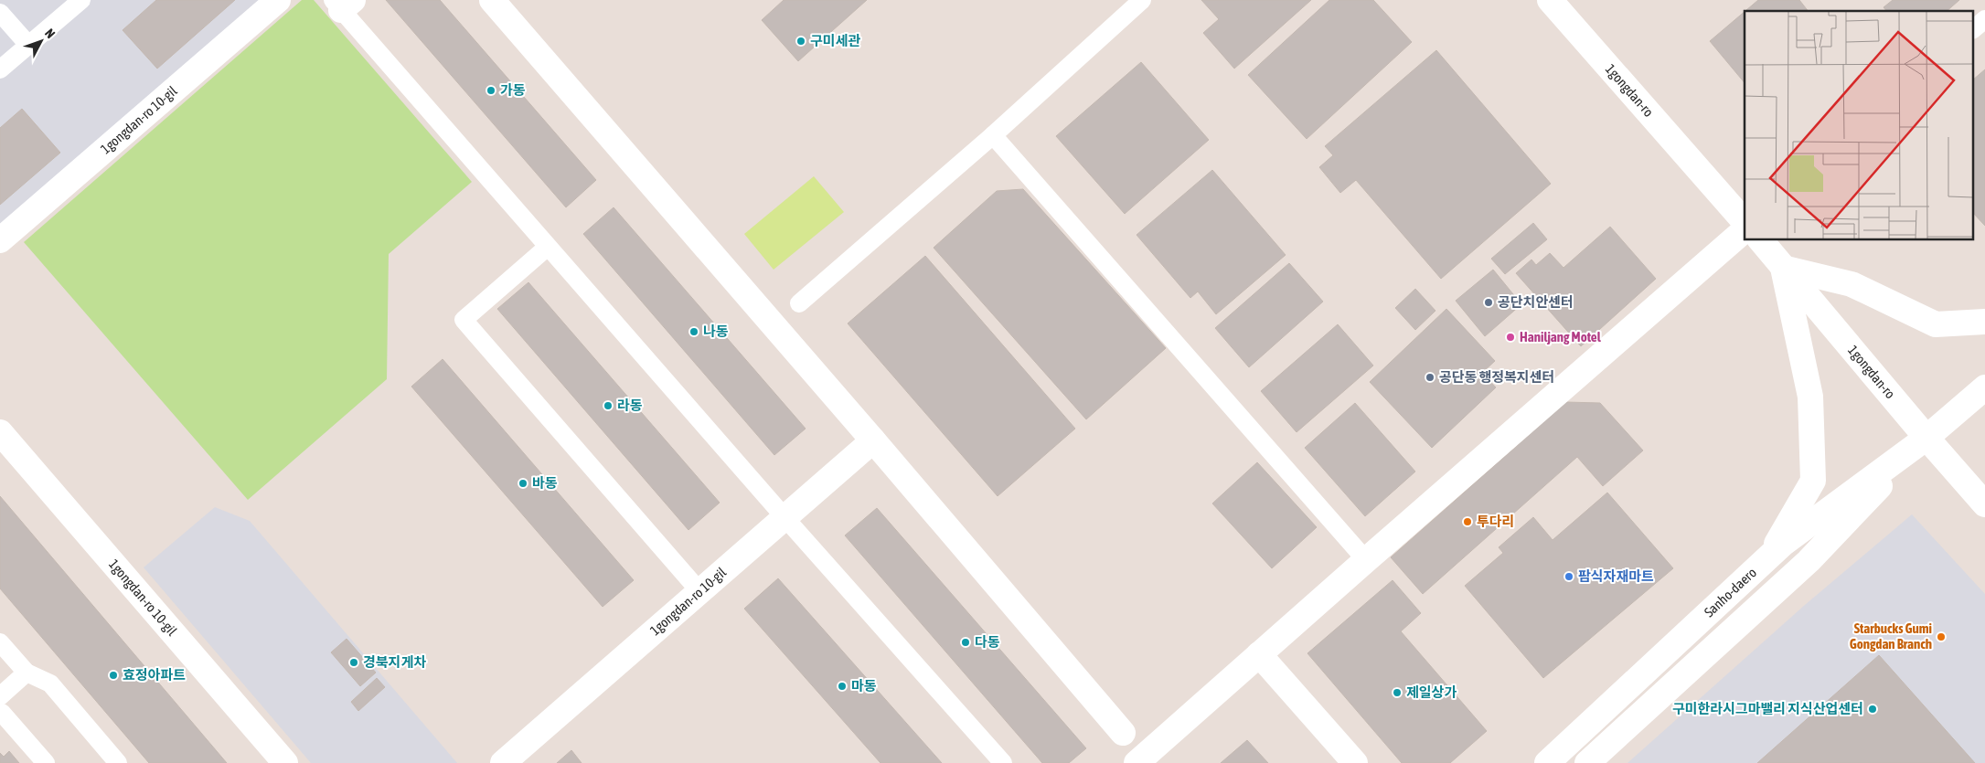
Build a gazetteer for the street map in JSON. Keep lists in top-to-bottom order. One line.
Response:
{"streets":{"street":["1gongdan-ro","1gongdan-ro 10-gil","Sanho-daero"]},"crossings":[["1gongdan-ro","Sanho-daero"]],"places":["구미세관","가동","공단치안센터","나동","Haniljang Motel","공단동 행정복지센터","라동","바동","투다리","팜식자재마트","Starbucks Gumi Gongdan Branch","다동","경북지게차","효정아파트","마동","제일상가","구미한라시그마밸리 지식산업센터"],"north":"top right"}
